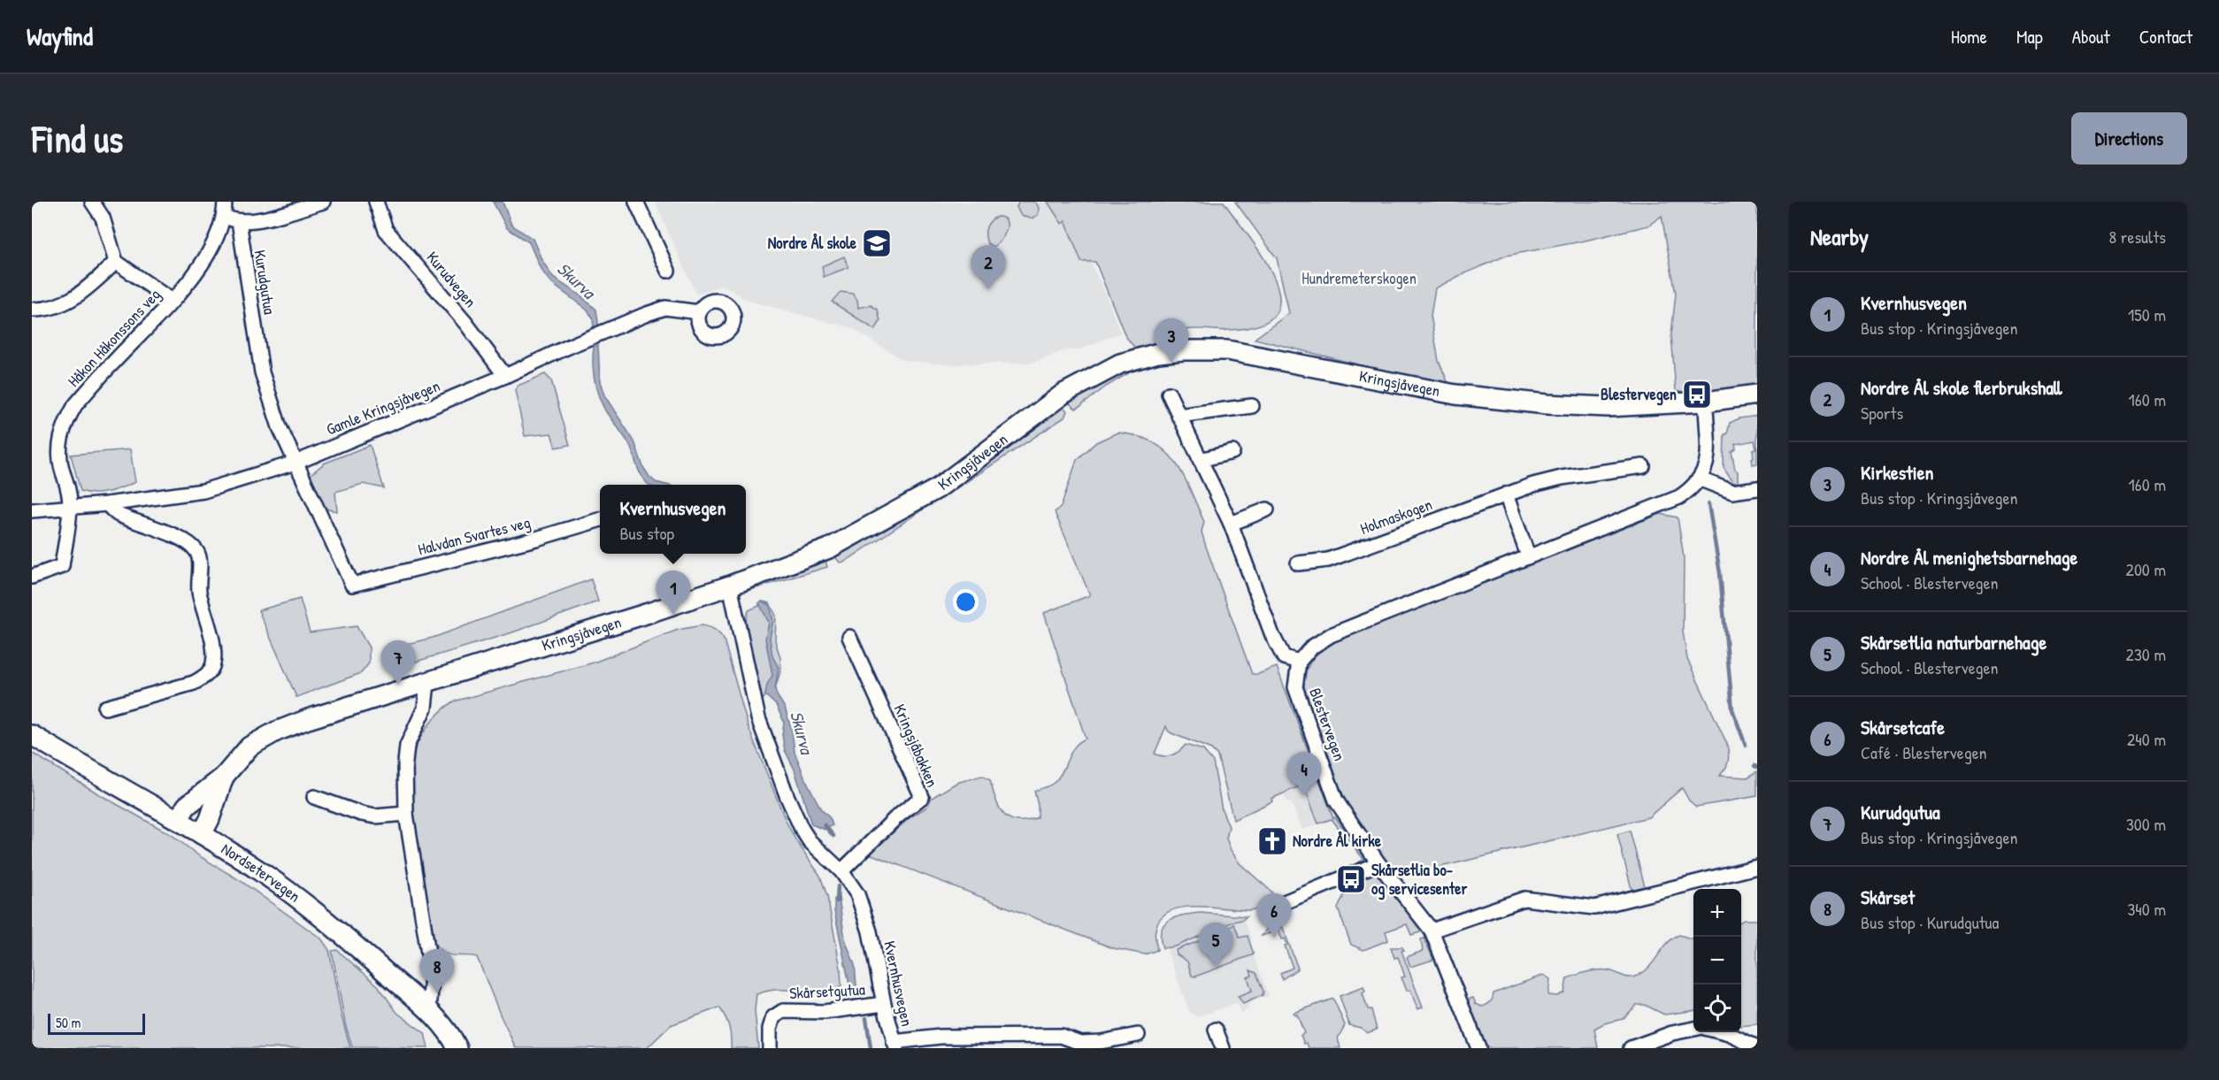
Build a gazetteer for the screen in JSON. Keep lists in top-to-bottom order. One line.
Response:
{"streets":{"street":["Kurudvegen","Kurudgutua","Håkon Håkonssons veg","Kringsjåvegen","Gamle Kringsjåvegen","Holmaskogen","Halvdan Svartes veg","Blestervegen","Kringsjåbakken","Nordsetervegen","Kvernhusvegen","Skårsetgutua"]},"crossings":[["Kurudvegen","Gamle Kringsjåvegen"],["Kurudgutua","Gamle Kringsjåvegen"],["Kurudgutua","Halvdan Svartes veg"],["Håkon Håkonssons veg","Gamle Kringsjåvegen"],["Kringsjåvegen","Nordsetervegen"],["Kringsjåvegen","Kvernhusvegen"],["Kringsjåbakken","Kvernhusvegen"],["Kvernhusvegen","Skårsetgutua"]],"water":["Skurva"],"parks":["Hundremeterskogen"],"places":{"school or university":["Nordre Ål skole"],"bus stop":["Blestervegen","Skårsetlia bo- og servicesenter"],"church":["Nordre Ål kirke"]},"scale_bar":"50 m","page":{"header":"Wayfind","nav":["Home","Map","About","Contact"],"buttons":"Directions","title":"Find us","heading":["Nearby","8 results"],"pins":["2","3","1","7","4","6","5","8"],"list":[{"mark":"1","name":"Kvernhusvegen","note":"Bus stop · Kringsjåvegen","value":"150 m"},{"mark":"2","name":"Nordre Ål skole flerbrukshall","note":"Sports","value":"160 m"},{"mark":"3","name":"Kirkestien","note":"Bus stop · Kringsjåvegen","value":"160 m"},{"mark":"4","name":"Nordre Ål menighetsbarnehage","note":"School · Blestervegen","value":"200 m"},{"mark":"5","name":"Skårsetlia naturbarnehage","note":"School · Blestervegen","value":"230 m"},{"mark":"6","name":"Skårsetcafe","note":"Café · Blestervegen","value":"240 m"},{"mark":"7","name":"Kurudgutua","note":"Bus stop · Kringsjåvegen","value":"300 m"},{"mark":"8","name":"Skårset","note":"Bus stop · Kurudgutua","value":"340 m"}],"popup":["Kvernhusvegen","Bus stop"],"map_buttons":["+","−"],"scale":"50 m"}}
